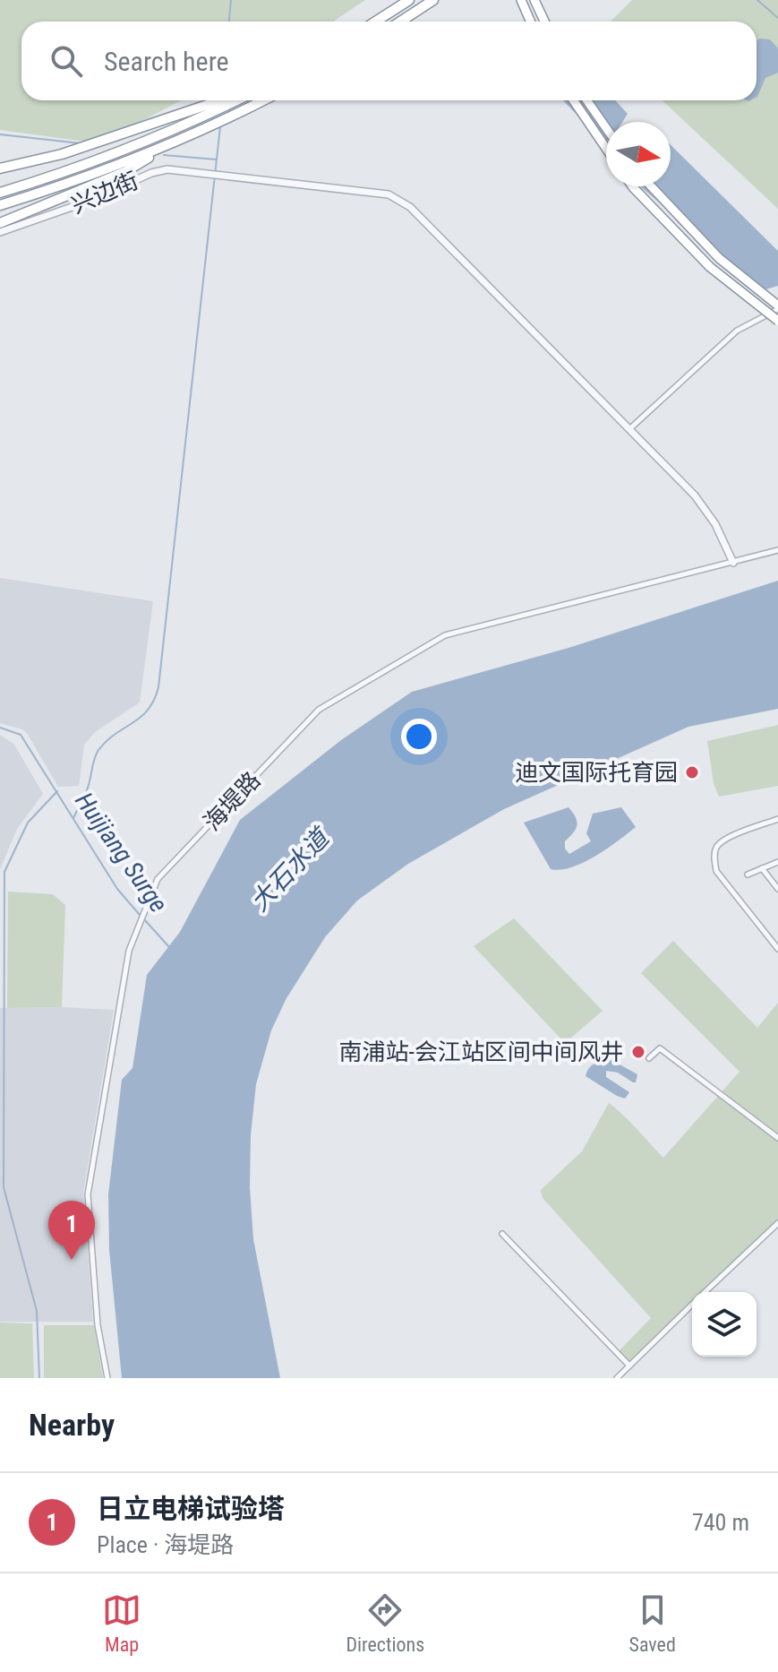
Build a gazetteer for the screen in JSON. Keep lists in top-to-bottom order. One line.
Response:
{"streets":{"street":["兴边街","海堤路"]},"crossings":[["兴边街","海堤路"]],"water":["Huijiang Surge","大石水道"],"places":["迪文国际托育园","南浦站-会江站区间中间风井"],"north":"right","page":{"search":"Search here","pins":"1","heading":"Nearby","list":[{"mark":"1","name":"日立电梯试验塔","note":"Place · 海堤路","value":"740 m"}],"nav":["Map","Directions","Saved"]}}
